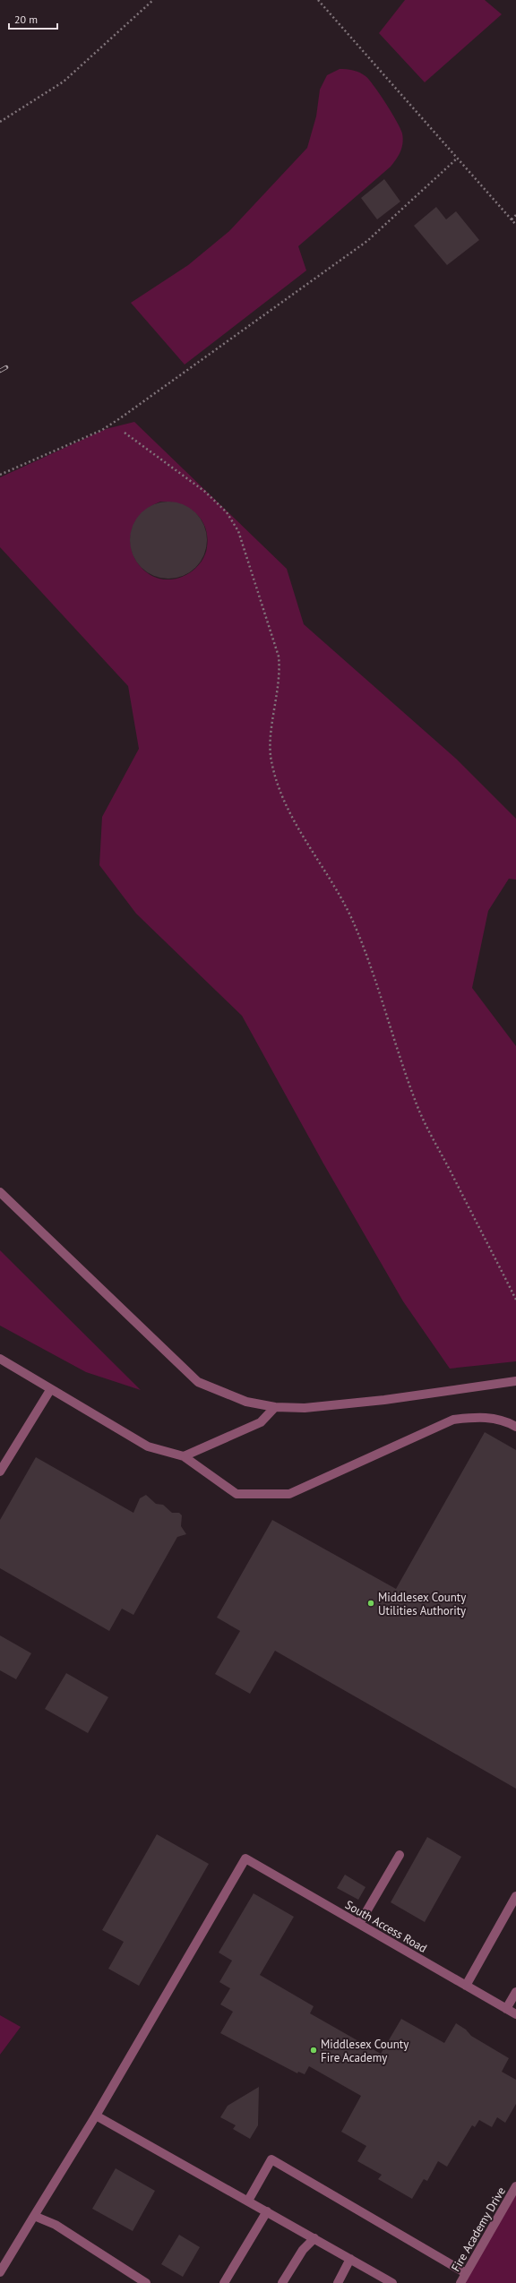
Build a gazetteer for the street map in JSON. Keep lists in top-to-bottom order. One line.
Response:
{"streets":{"lane":["South Access Road","Fire Academy Drive"]},"places":["Middlesex County Utilities Authority","Middlesex County Fire Academy"],"scale_bar":"20 m"}
